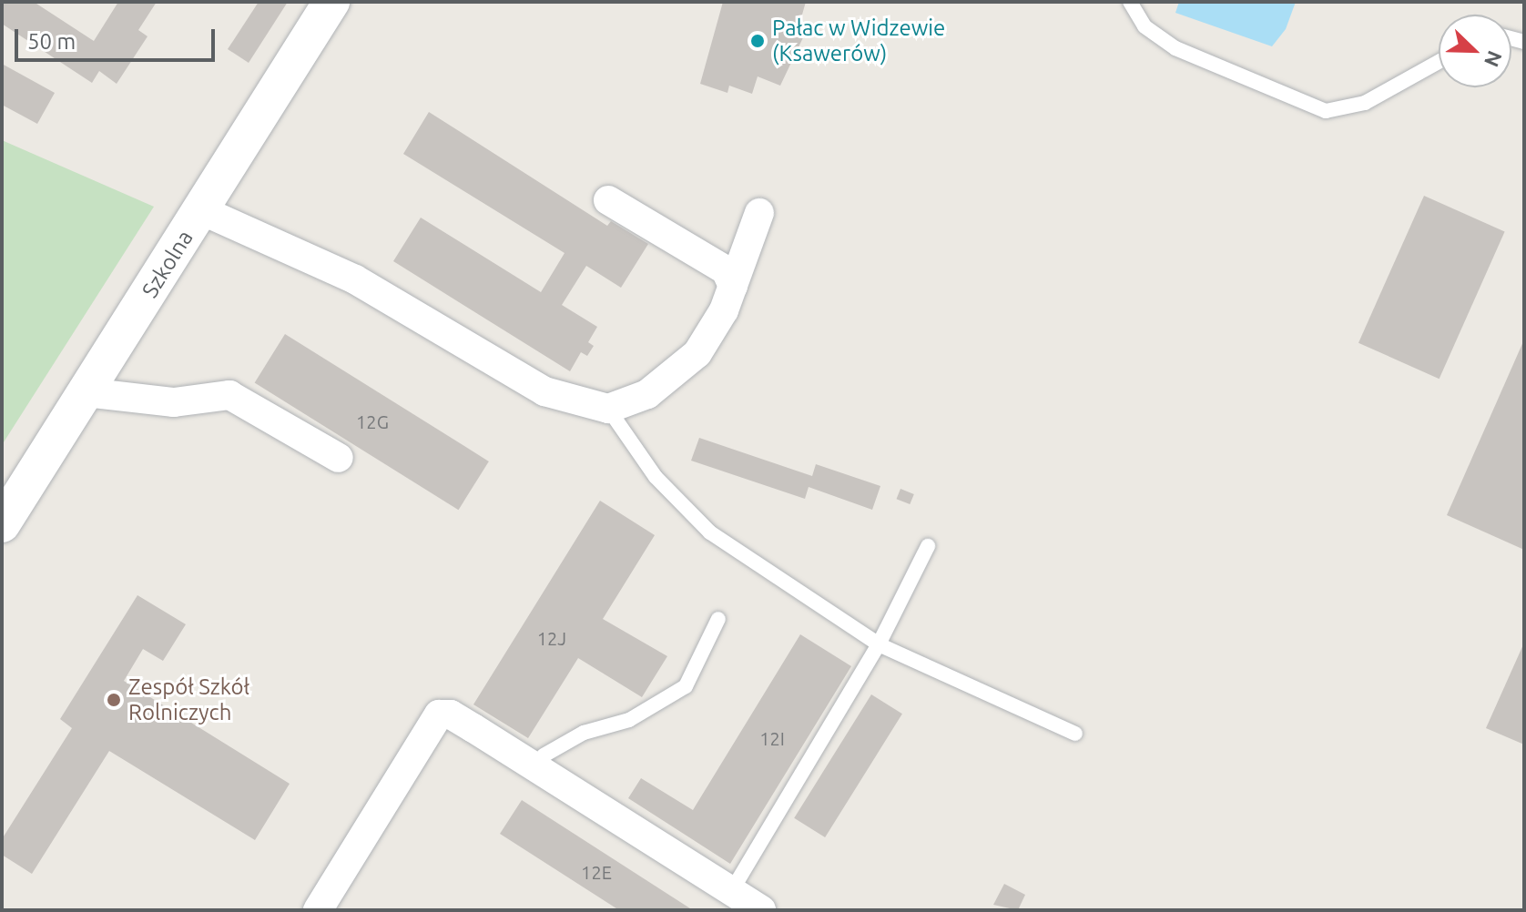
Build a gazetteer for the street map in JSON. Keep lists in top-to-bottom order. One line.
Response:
{"streets":{"street":["Szkolna"]},"places":["Pałac w Widzewie (Ksawerów)","Zespół Szkół Rolniczych"],"house_numbers":["12G","12J","12I","12E"],"scale_bar":"50 m","north":"bottom right"}
